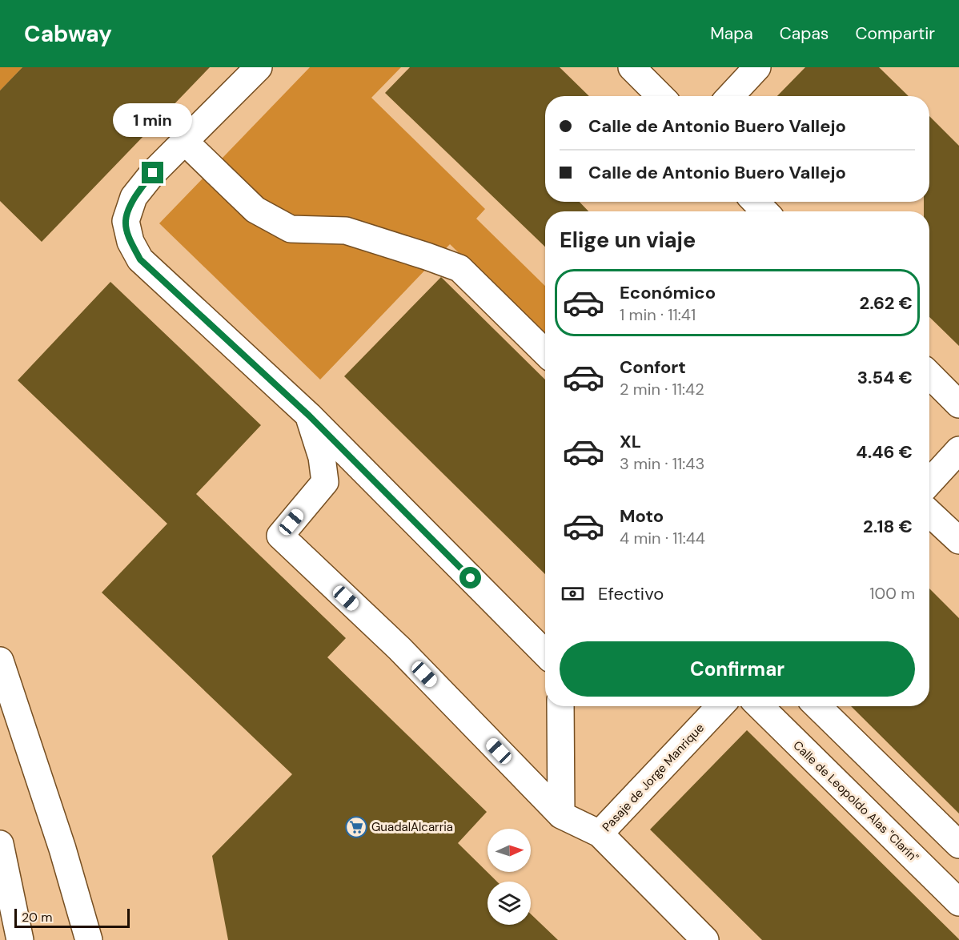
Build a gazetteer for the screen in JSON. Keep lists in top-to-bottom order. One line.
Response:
{"streets":{"main road":["Pasaje de Jorge Manrique","Calle de Leopoldo Alas \"Clarín\""]},"places":{"supermarket":["GuadalAlcarria"]},"scale_bar":"20 m","north":"right","page":{"header":"Cabway","nav":["Mapa","Capas","Compartir"],"banner":["Calle de Antonio Buero Vallejo","Calle de Antonio Buero Vallejo"],"bubble":"1 min","heading":"Elige un viaje","list":[{"name":"Económico","note":"1 min · 11:41","value":"2.62 €"},{"name":"Confort","note":"2 min · 11:42","value":"3.54 €"},{"name":"XL","note":"3 min · 11:43","value":"4.46 €"},{"name":"Moto","note":"4 min · 11:44","value":"2.18 €"}],"pay":["Efectivo","100 m"],"buttons":"Confirmar","scale":"20 m"}}
